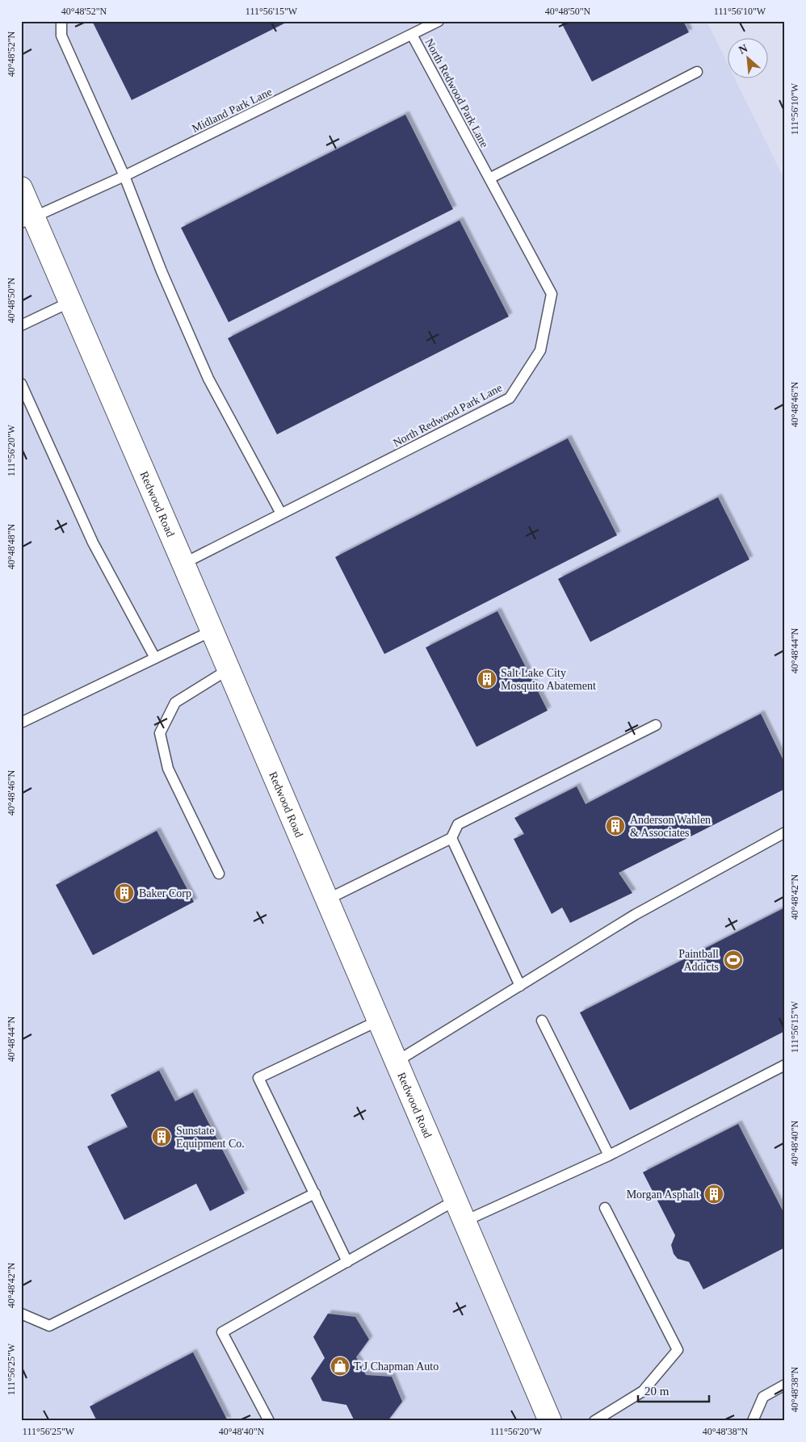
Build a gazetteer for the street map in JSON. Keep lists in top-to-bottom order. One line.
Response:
{"streets":{"main road":["Redwood Road"],"lane":["North Redwood Park Lane","Midland Park Lane"]},"crossings":[["North Redwood Park Lane","Midland Park Lane"],["North Redwood Park Lane","Redwood Road"],["Midland Park Lane","Redwood Road"]],"places":{"building":["Salt Lake City Mosquito Abatement","Anderson Wahlen & Associates","Baker Corp","Sunstate Equipment Co.","Morgan Asphalt"],"sports":["Paintball Addicts"],"shop":["T J Chapman Auto"]},"scale_bar":"20 m","north":"top left","coordinates":["40°48'52\"N","111°56'15\"W","40°48'50\"N","111°56'10\"W","40°48'46\"N","111°56'20\"W","40°48'48\"N","40°48'44\"N","40°48'42\"N","40°48'40\"N","111°56'25\"W","40°48'38\"N"]}
